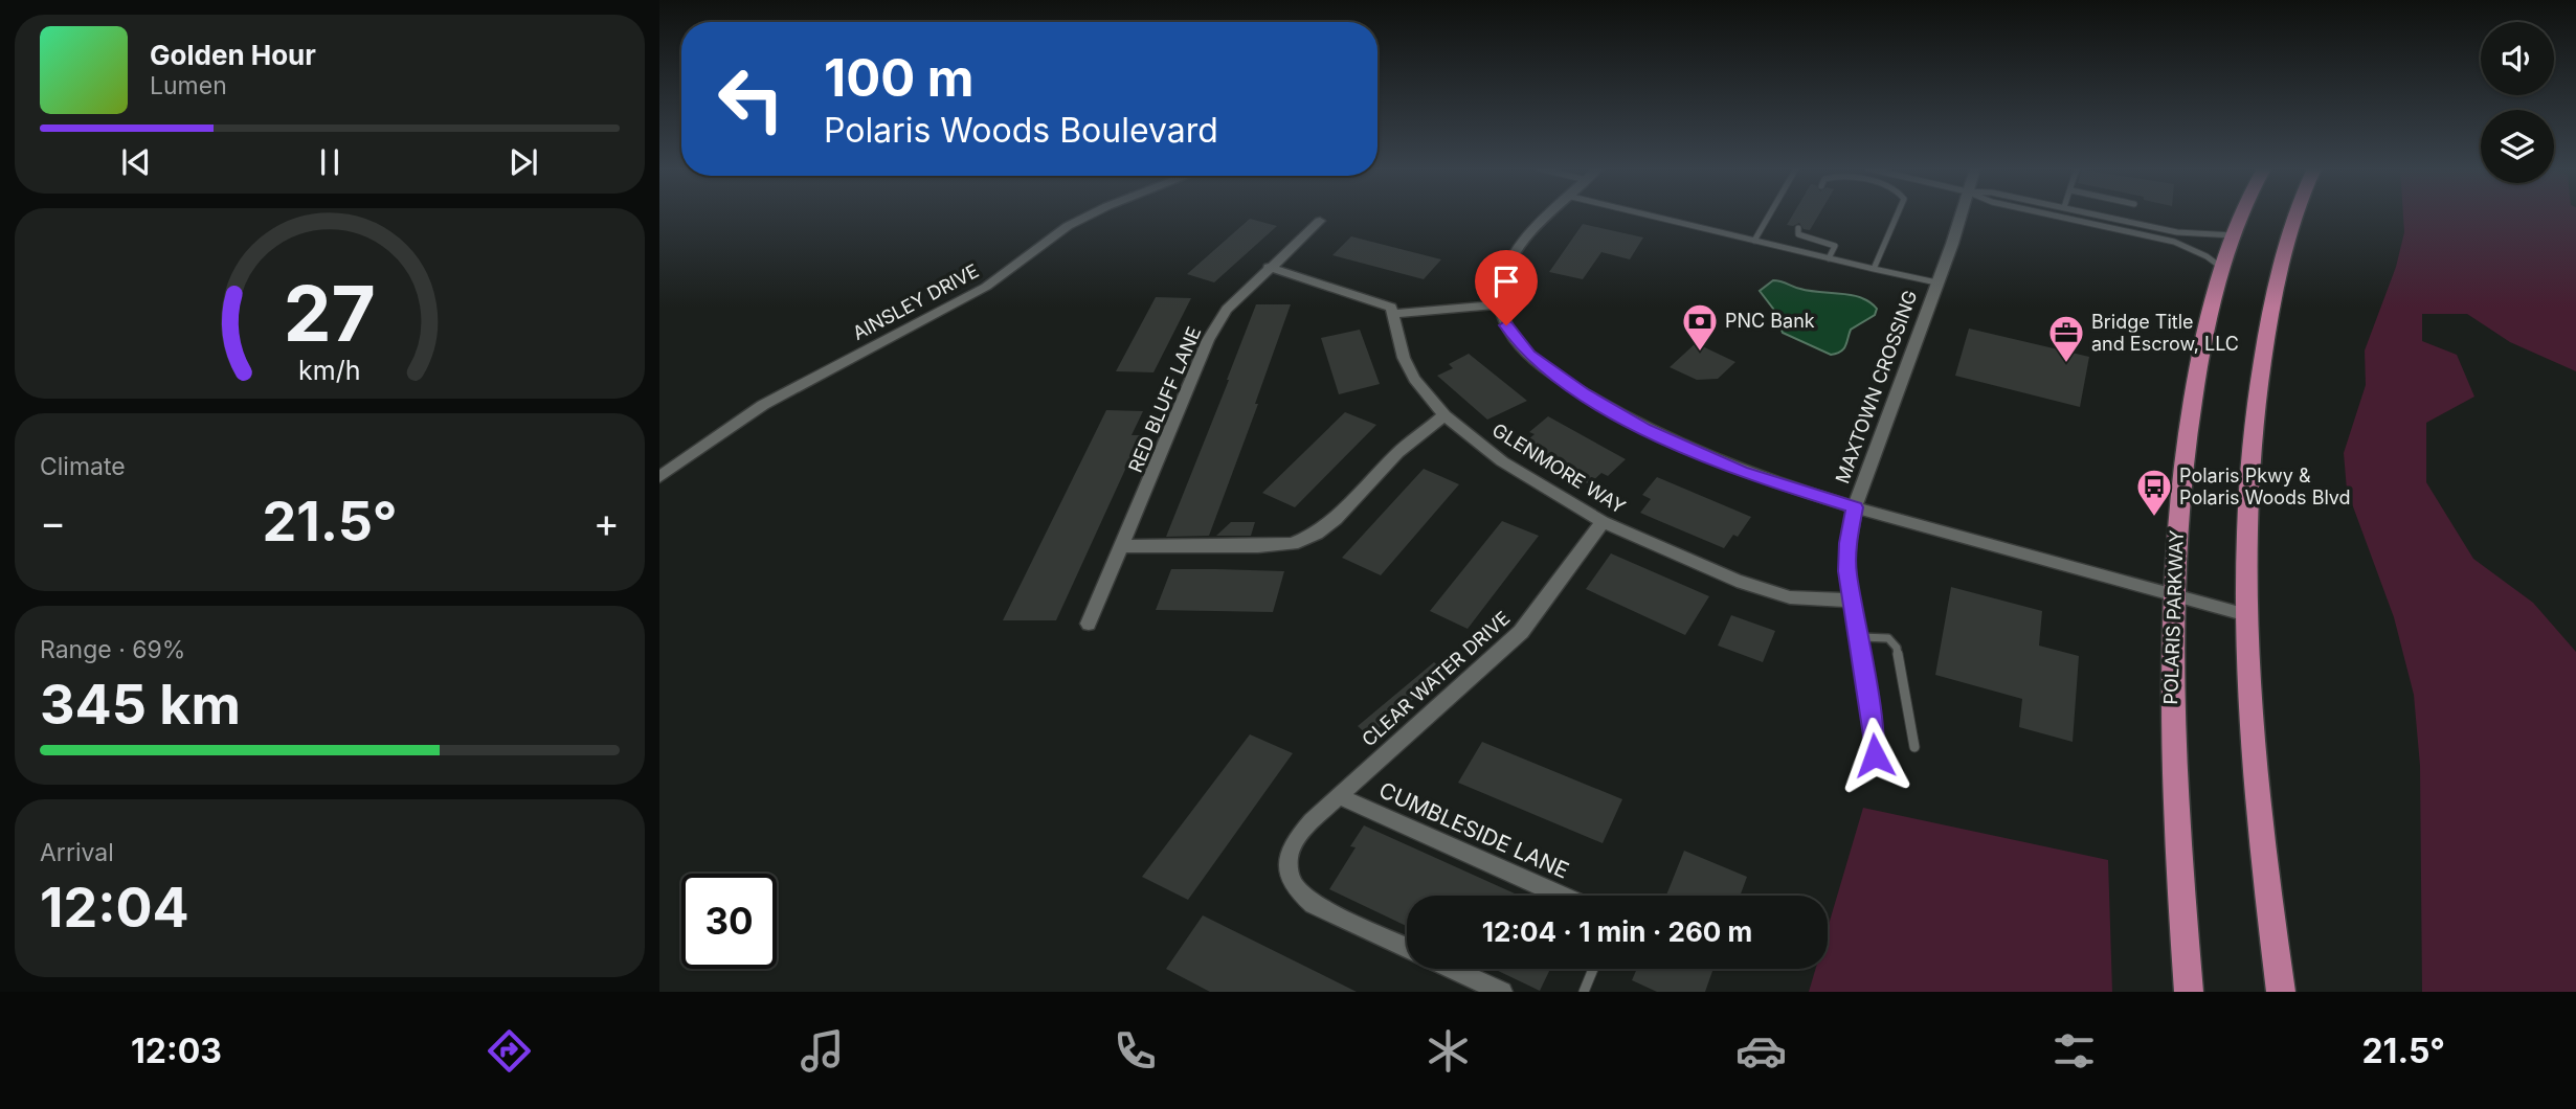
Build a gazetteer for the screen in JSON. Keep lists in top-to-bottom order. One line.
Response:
{"streets":{"main road":["POLARIS PARKWAY"],"street":["AINSLEY DRIVE","MAXTOWN CROSSING","RED BLUFF LANE","GLENMORE WAY","CLEAR WATER DRIVE","CUMBLESIDE LANE"]},"crossings":[["MAXTOWN CROSSING","GLENMORE WAY"],["GLENMORE WAY","CLEAR WATER DRIVE"],["CLEAR WATER DRIVE","CUMBLESIDE LANE"]],"places":{"bank":["PNC Bank"],"office":["Bridge Title and Escrow, LLC"],"bus stop":["Polaris Pkwy & Polaris Woods Blvd"]},"page":{"turn":["100 m","Polaris Woods Boulevard"],"song":["Golden Hour","Lumen"],"tile":["Climate",["Range · 69%","345 km"],["Arrival","12:04"]],"heat":["−","21.5°","+"],"limit":"30","trip":"12:04 · 1 min · 260 m","tabs":["12:03","21.5°"],"gauge":["27","km/h"]}}
